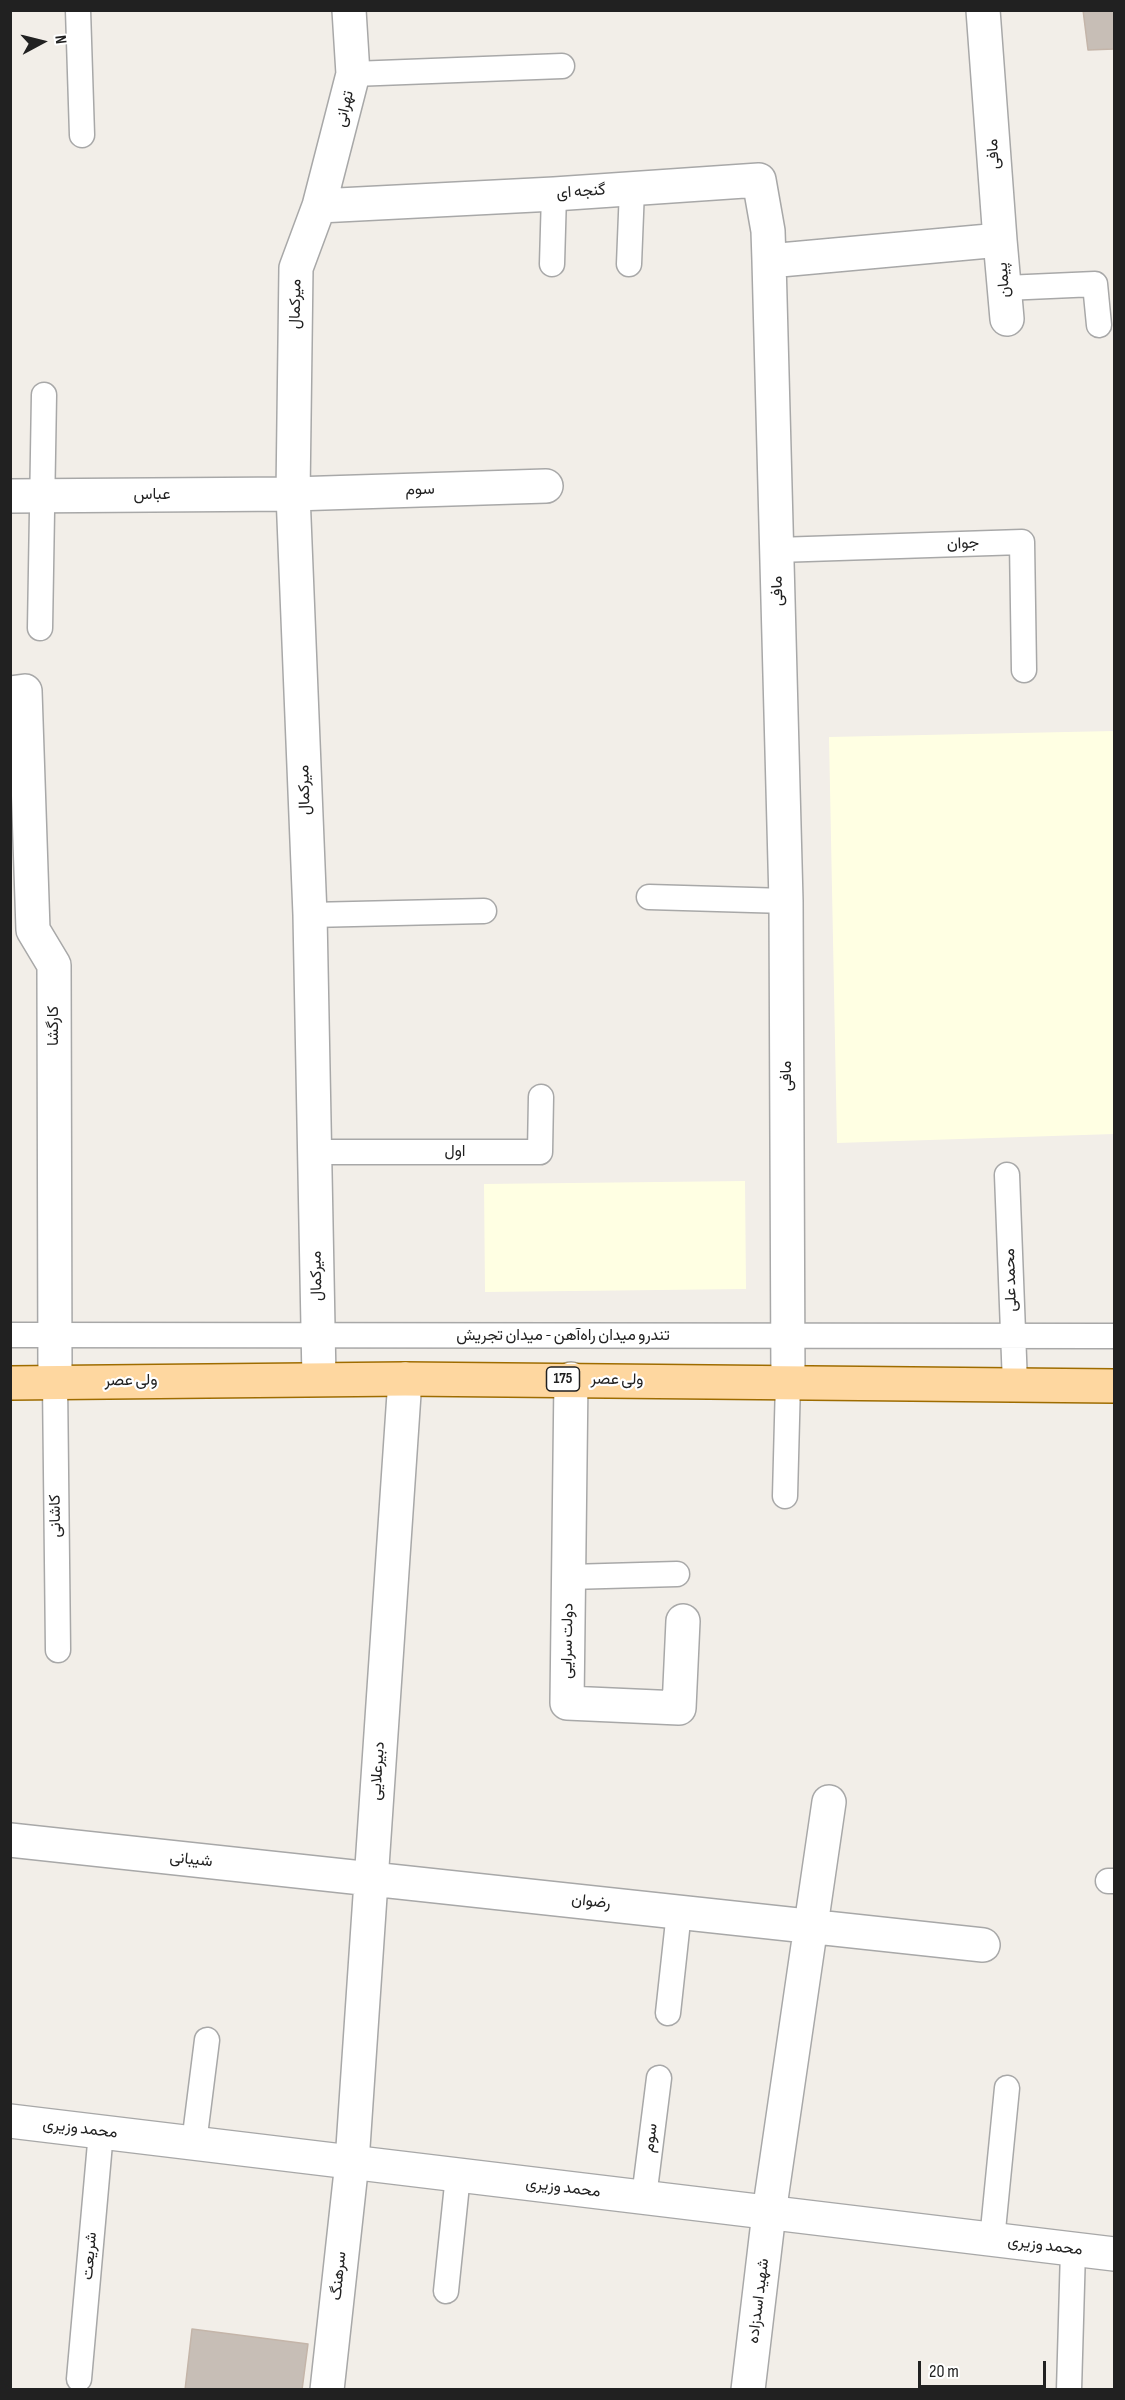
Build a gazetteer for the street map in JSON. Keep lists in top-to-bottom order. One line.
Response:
{"streets":{"main road":["175","ولی عصر"],"street":["تهرانی","مافی","گنجه ای","پیمان","میرکمال","سوم","عباس","کارگشا","دولت سرایی","دبیرعلایی","شیبانی","رضوان","محمد وزیری","سرهنگ","شهید اسدزاده"],"lane":["جوان","اول","محمد علی","تندرو میدان راه‌آهن - میدان تجریش","کاشانی","شریعت"]},"crossings":[["تهرانی","گنجه ای"],["تهرانی","میرکمال"],["مافی","گنجه ای"],["مافی","پیمان"],["مافی","جوان"],["مافی","تندرو میدان راه‌آهن - میدان تجریش"],["مافی","ولی عصر"],["گنجه ای","میرکمال"],["میرکمال","سوم"],["میرکمال","عباس"],["میرکمال","اول"],["میرکمال","تندرو میدان راه‌آهن - میدان تجریش"],["میرکمال","ولی عصر"],["سوم","عباس"],["سوم","محمد وزیری"],["کارگشا","تندرو میدان راه‌آهن - میدان تجریش"],["کارگشا","ولی عصر"],["کارگشا","کاشانی"],["محمد علی","تندرو میدان راه‌آهن - میدان تجریش"],["محمد علی","ولی عصر"],["ولی عصر","کاشانی"],["ولی عصر","دولت سرایی"],["ولی عصر","دبیرعلایی"],["دبیرعلایی","شیبانی"],["دبیرعلایی","رضوان"],["دبیرعلایی","محمد وزیری"],["دبیرعلایی","سرهنگ"],["شیبانی","رضوان"],["محمد وزیری","شریعت"],["محمد وزیری","سرهنگ"],["محمد وزیری","شهید اسدزاده"]],"scale_bar":"20 m","north":"right"}
